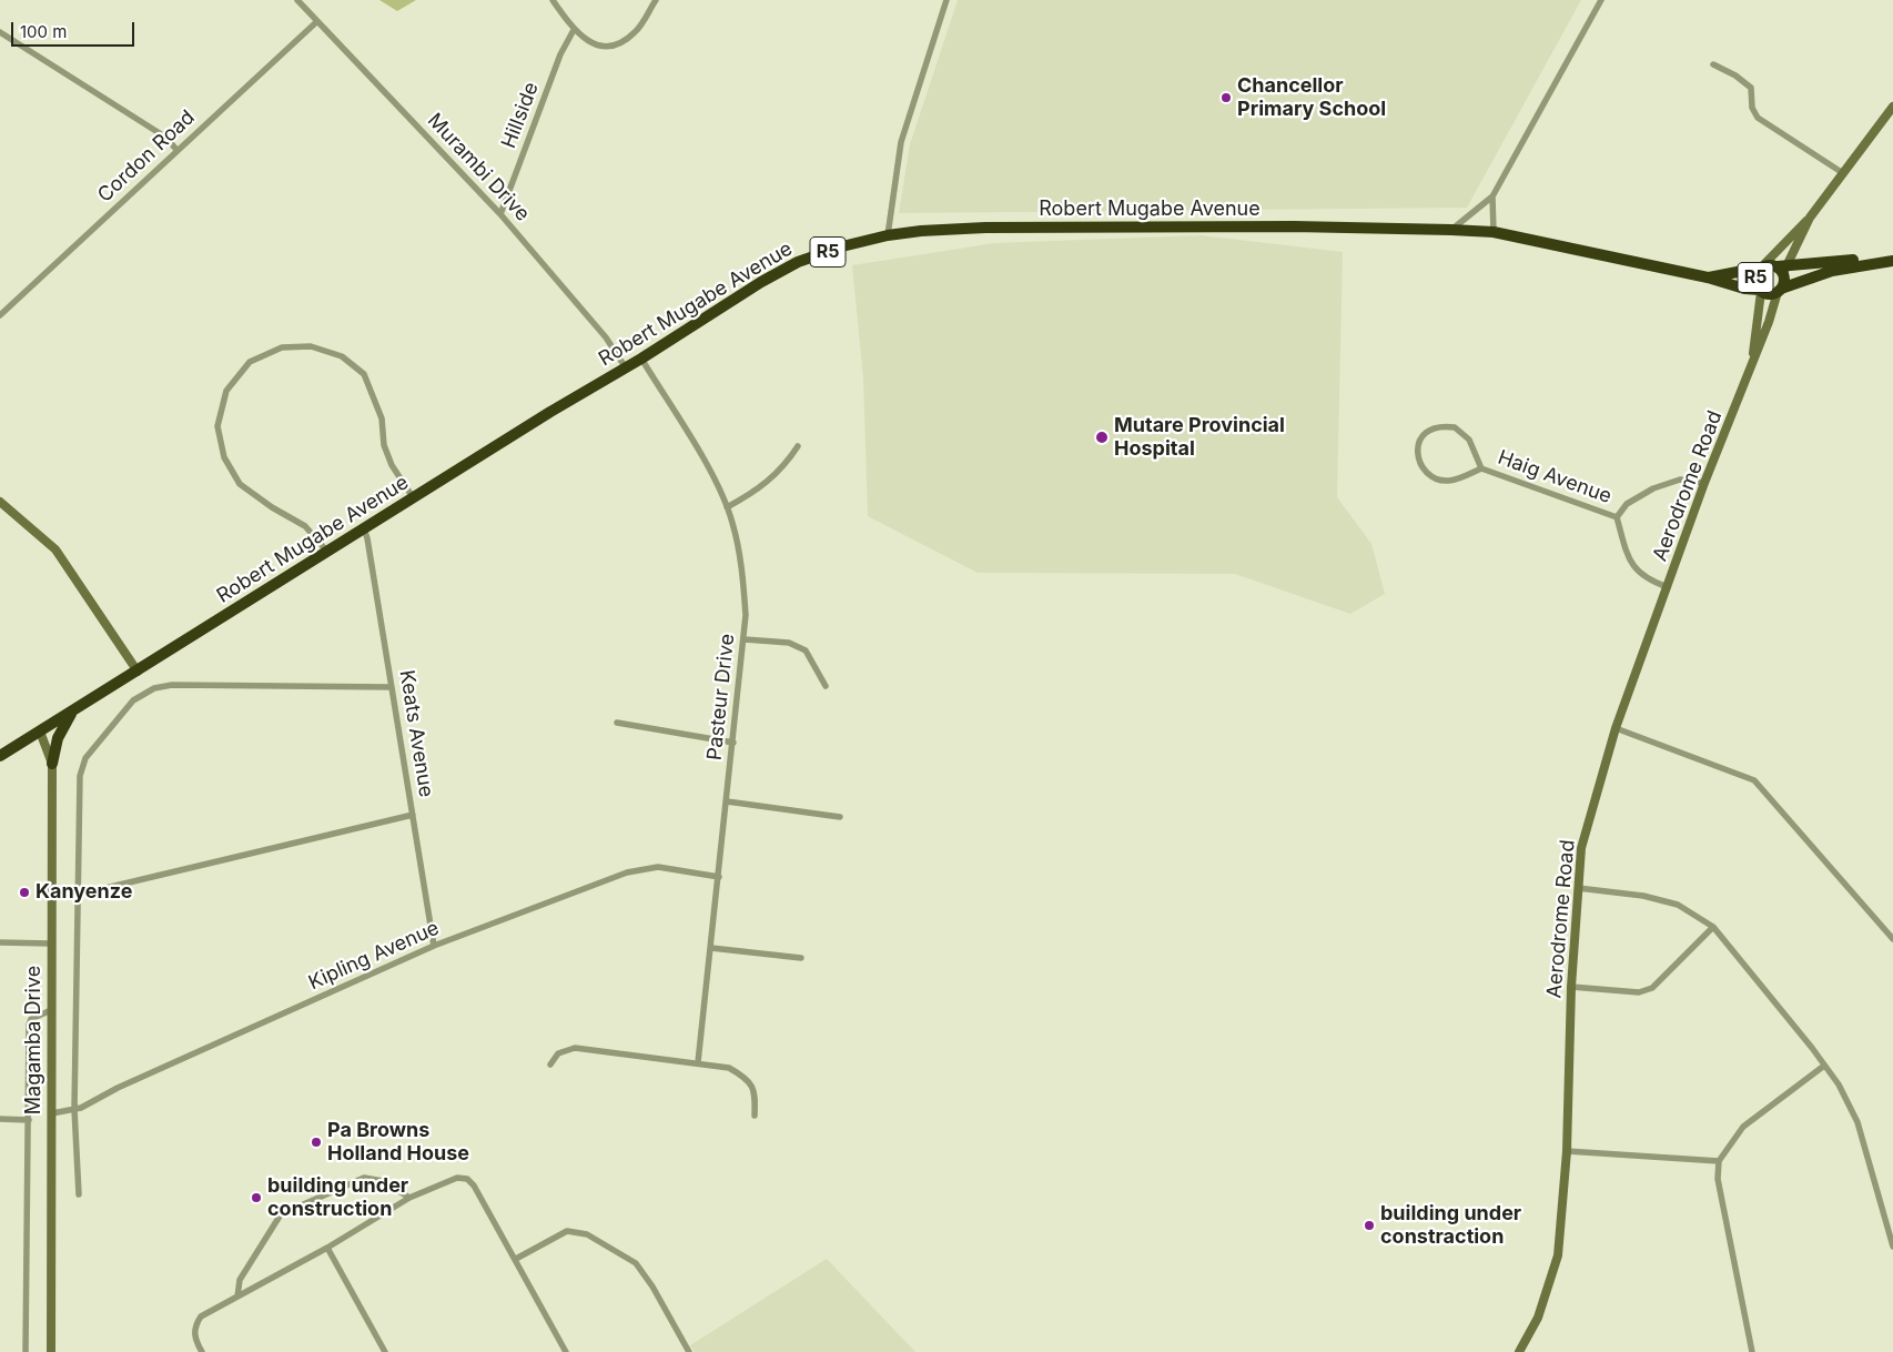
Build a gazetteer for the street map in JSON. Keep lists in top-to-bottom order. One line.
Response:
{"streets":{"highway":["Robert Mugabe Avenue","R5"],"street":["Hillside","Cordon Road","Murambi Drive","Haig Avenue","Aerodrome Road","Pasteur Drive","Keats Avenue","Kipling Avenue","Magamba Drive"]},"crossings":[["Hillside","Murambi Drive"],["Cordon Road","Murambi Drive"],["Murambi Drive","Robert Mugabe Avenue"],["Robert Mugabe Avenue","R5"],["Robert Mugabe Avenue","Aerodrome Road"],["Robert Mugabe Avenue","Pasteur Drive"],["Robert Mugabe Avenue","Keats Avenue"],["Robert Mugabe Avenue","Magamba Drive"],["R5","Aerodrome Road"],["Pasteur Drive","Kipling Avenue"],["Keats Avenue","Kipling Avenue"],["Kipling Avenue","Magamba Drive"]],"places":["Chancellor Primary School","Mutare Provincial Hospital","Kanyenze","Pa Browns Holland House","building under construction","building under constraction"],"scale_bar":"100 m"}
